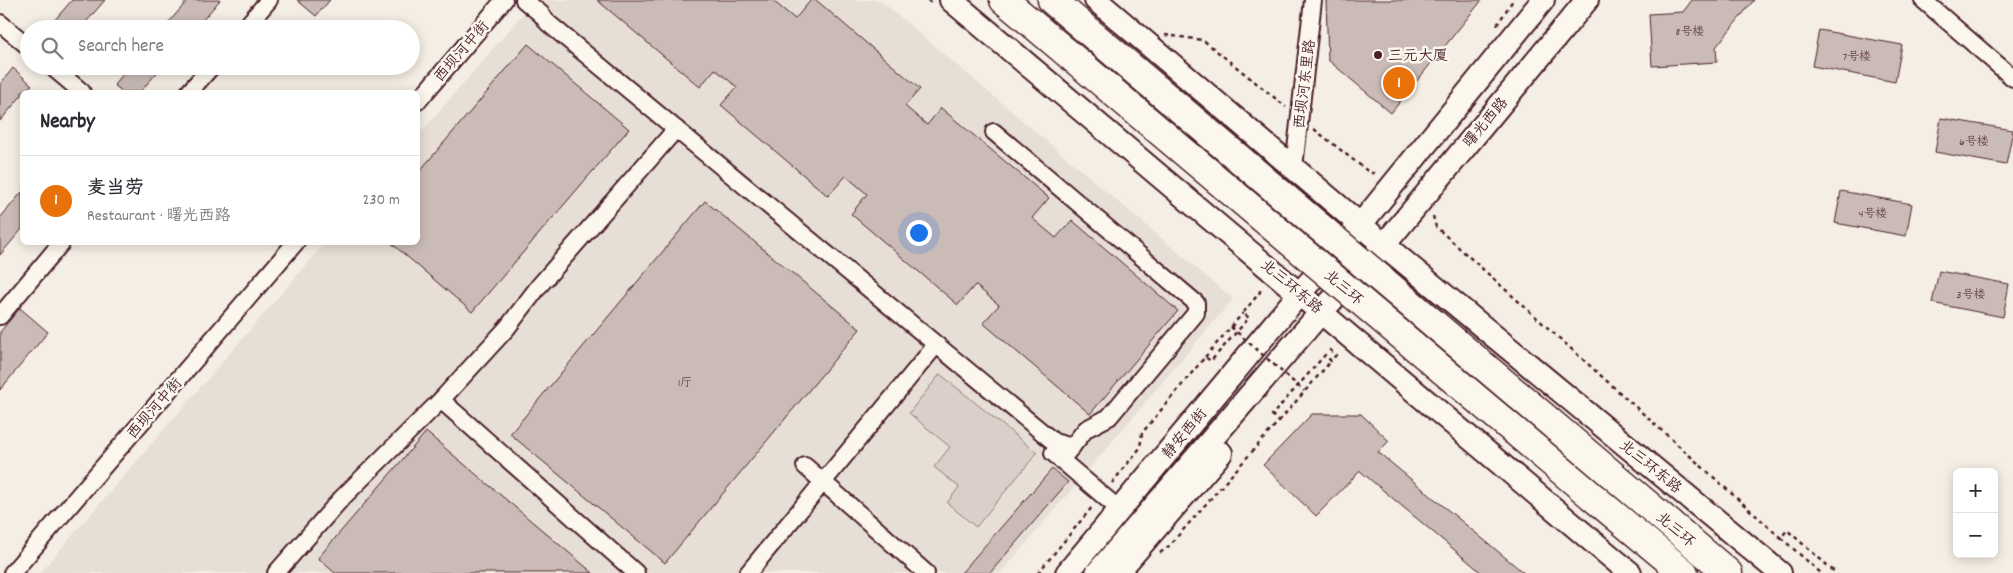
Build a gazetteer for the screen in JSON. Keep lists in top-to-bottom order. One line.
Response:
{"streets":{"highway":["北三环"],"street":["西坝河中街","西坝河东里路","曙光西路","北三环东路","静安西街"]},"crossings":[["曙光西路","北三环东路"],["曙光西路","静安西街"],["北三环东路","静安西街"]],"places":["三元大厦"],"house_numbers":["8号楼","7号楼","6号楼","4号楼","3号楼","1厅"],"page":{"search":"Search here","pins":"1","heading":"Nearby","list":[{"mark":"1","name":"麦当劳","note":"Restaurant · 曙光西路","value":"230 m"}],"map_buttons":["+","−"]}}
